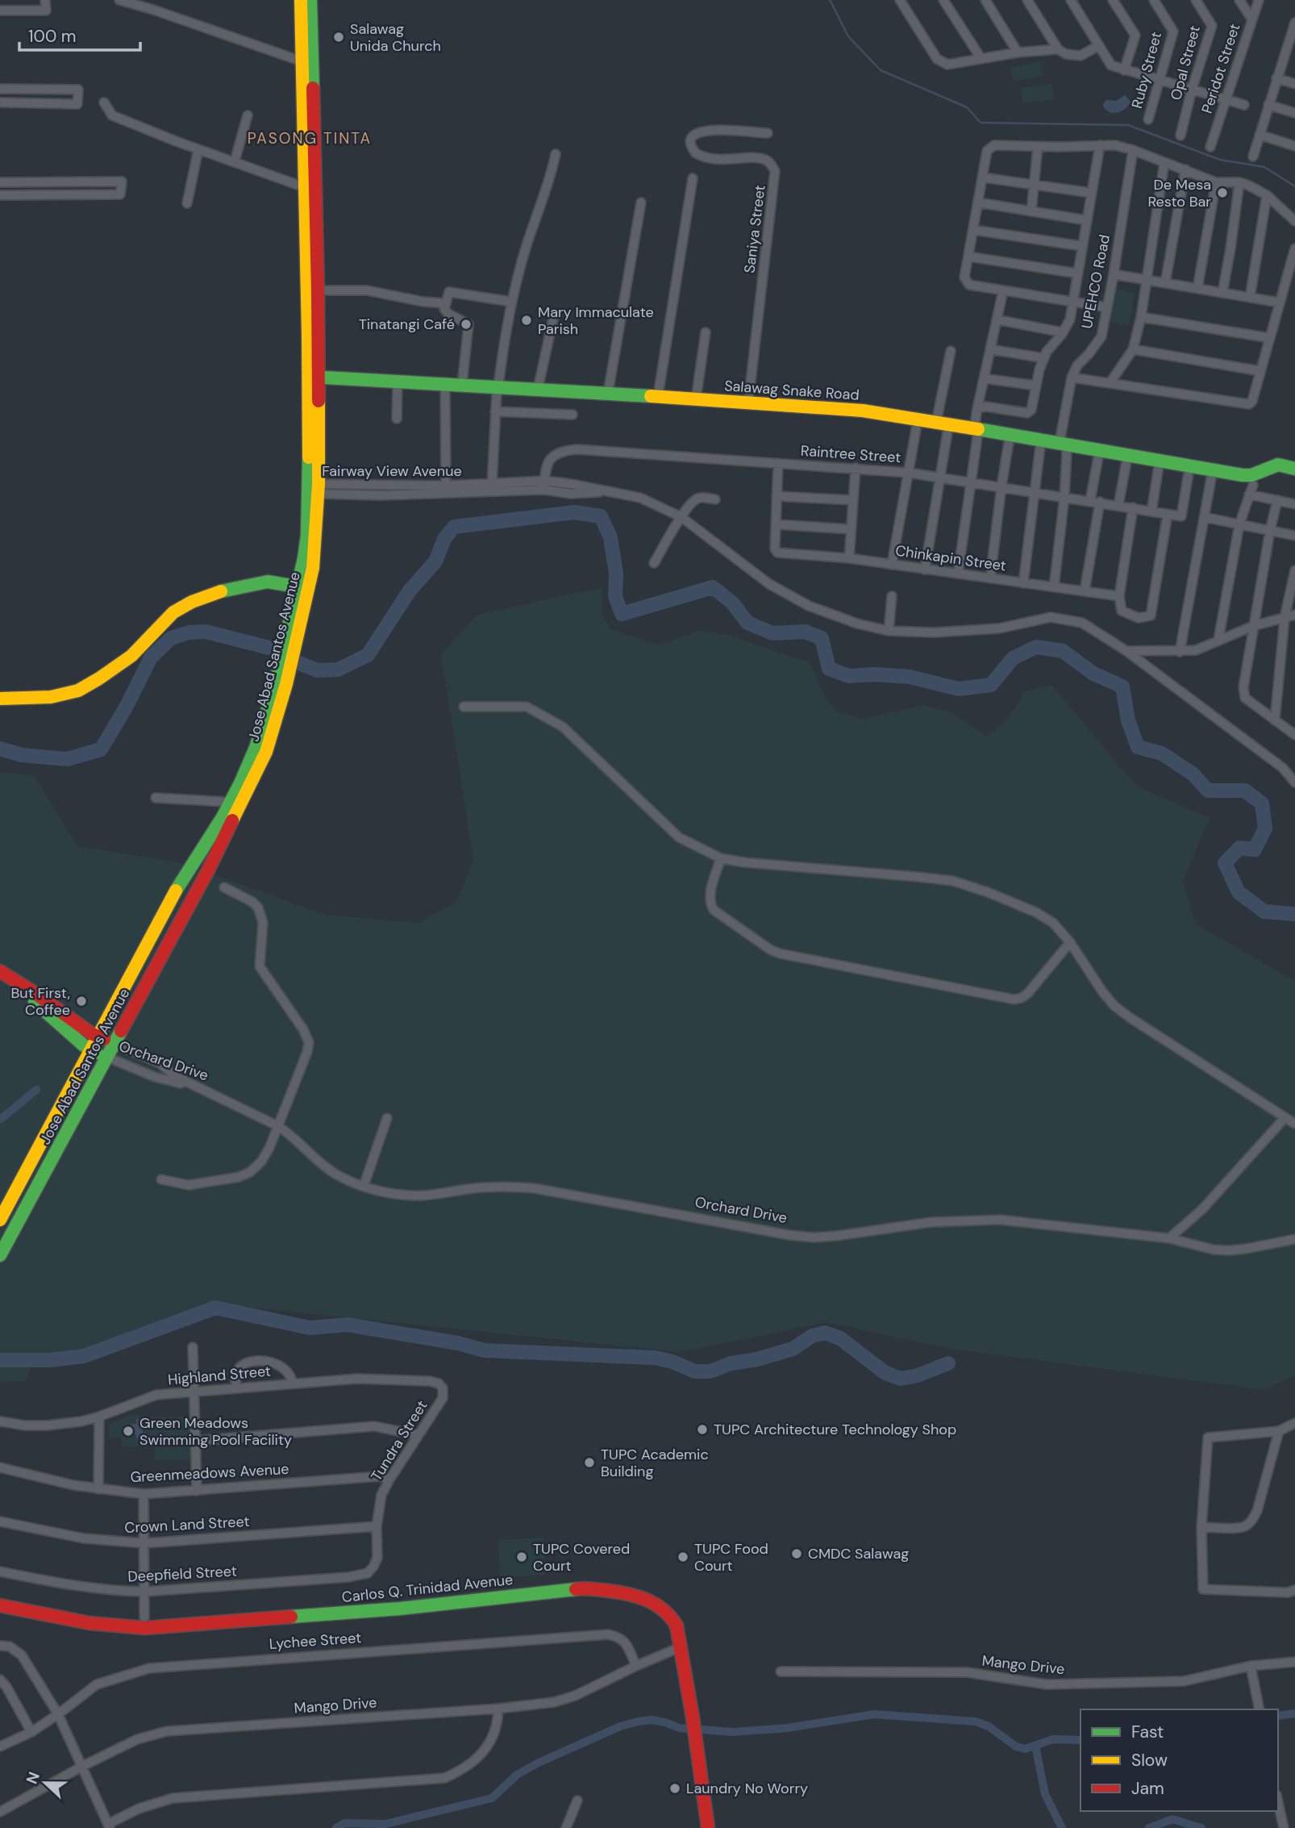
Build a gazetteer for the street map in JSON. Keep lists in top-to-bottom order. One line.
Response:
{"streets":{"main road":["Salawag Snake Road","Jose Abad Santos Avenue","Orchard Drive","Carlos Q. Trinidad Avenue"],"street":["Opal Street","Peridot Street","Ruby Street","Saniya Street","UPEHCO Road","Raintree Street","Fairway View Avenue","Chinkapin Street","Highland Street","Tundra Street","Greenmeadows Avenue","Crown Land Street","Deepfield Street","Lychee Street","Mango Drive"]},"crossings":[["Saniya Street","Salawag Snake Road"],["UPEHCO Road","Salawag Snake Road"],["UPEHCO Road","Raintree Street"],["UPEHCO Road","Chinkapin Street"],["Salawag Snake Road","Jose Abad Santos Avenue"],["Raintree Street","Fairway View Avenue"],["Fairway View Avenue","Jose Abad Santos Avenue"],["Jose Abad Santos Avenue","Orchard Drive"],["Highland Street","Tundra Street"],["Tundra Street","Greenmeadows Avenue"],["Tundra Street","Crown Land Street"],["Tundra Street","Deepfield Street"],["Carlos Q. Trinidad Avenue","Mango Drive"],["Lychee Street","Mango Drive"]],"districts":["PASONG TINTA"],"places":["Salawag Unida Church","De Mesa Resto Bar","Mary Immaculate Parish","Tinatangi Café","But First, Coffee","TUPC Architecture Technology Shop","Green Meadows Swimming Pool Facility","TUPC Academic Building","CMDC Salawag","TUPC Covered Court","TUPC Food Court","Laundry No Worry"],"legend":["Fast","Slow","Jam"],"scale_bar":"100 m","north":"left"}
